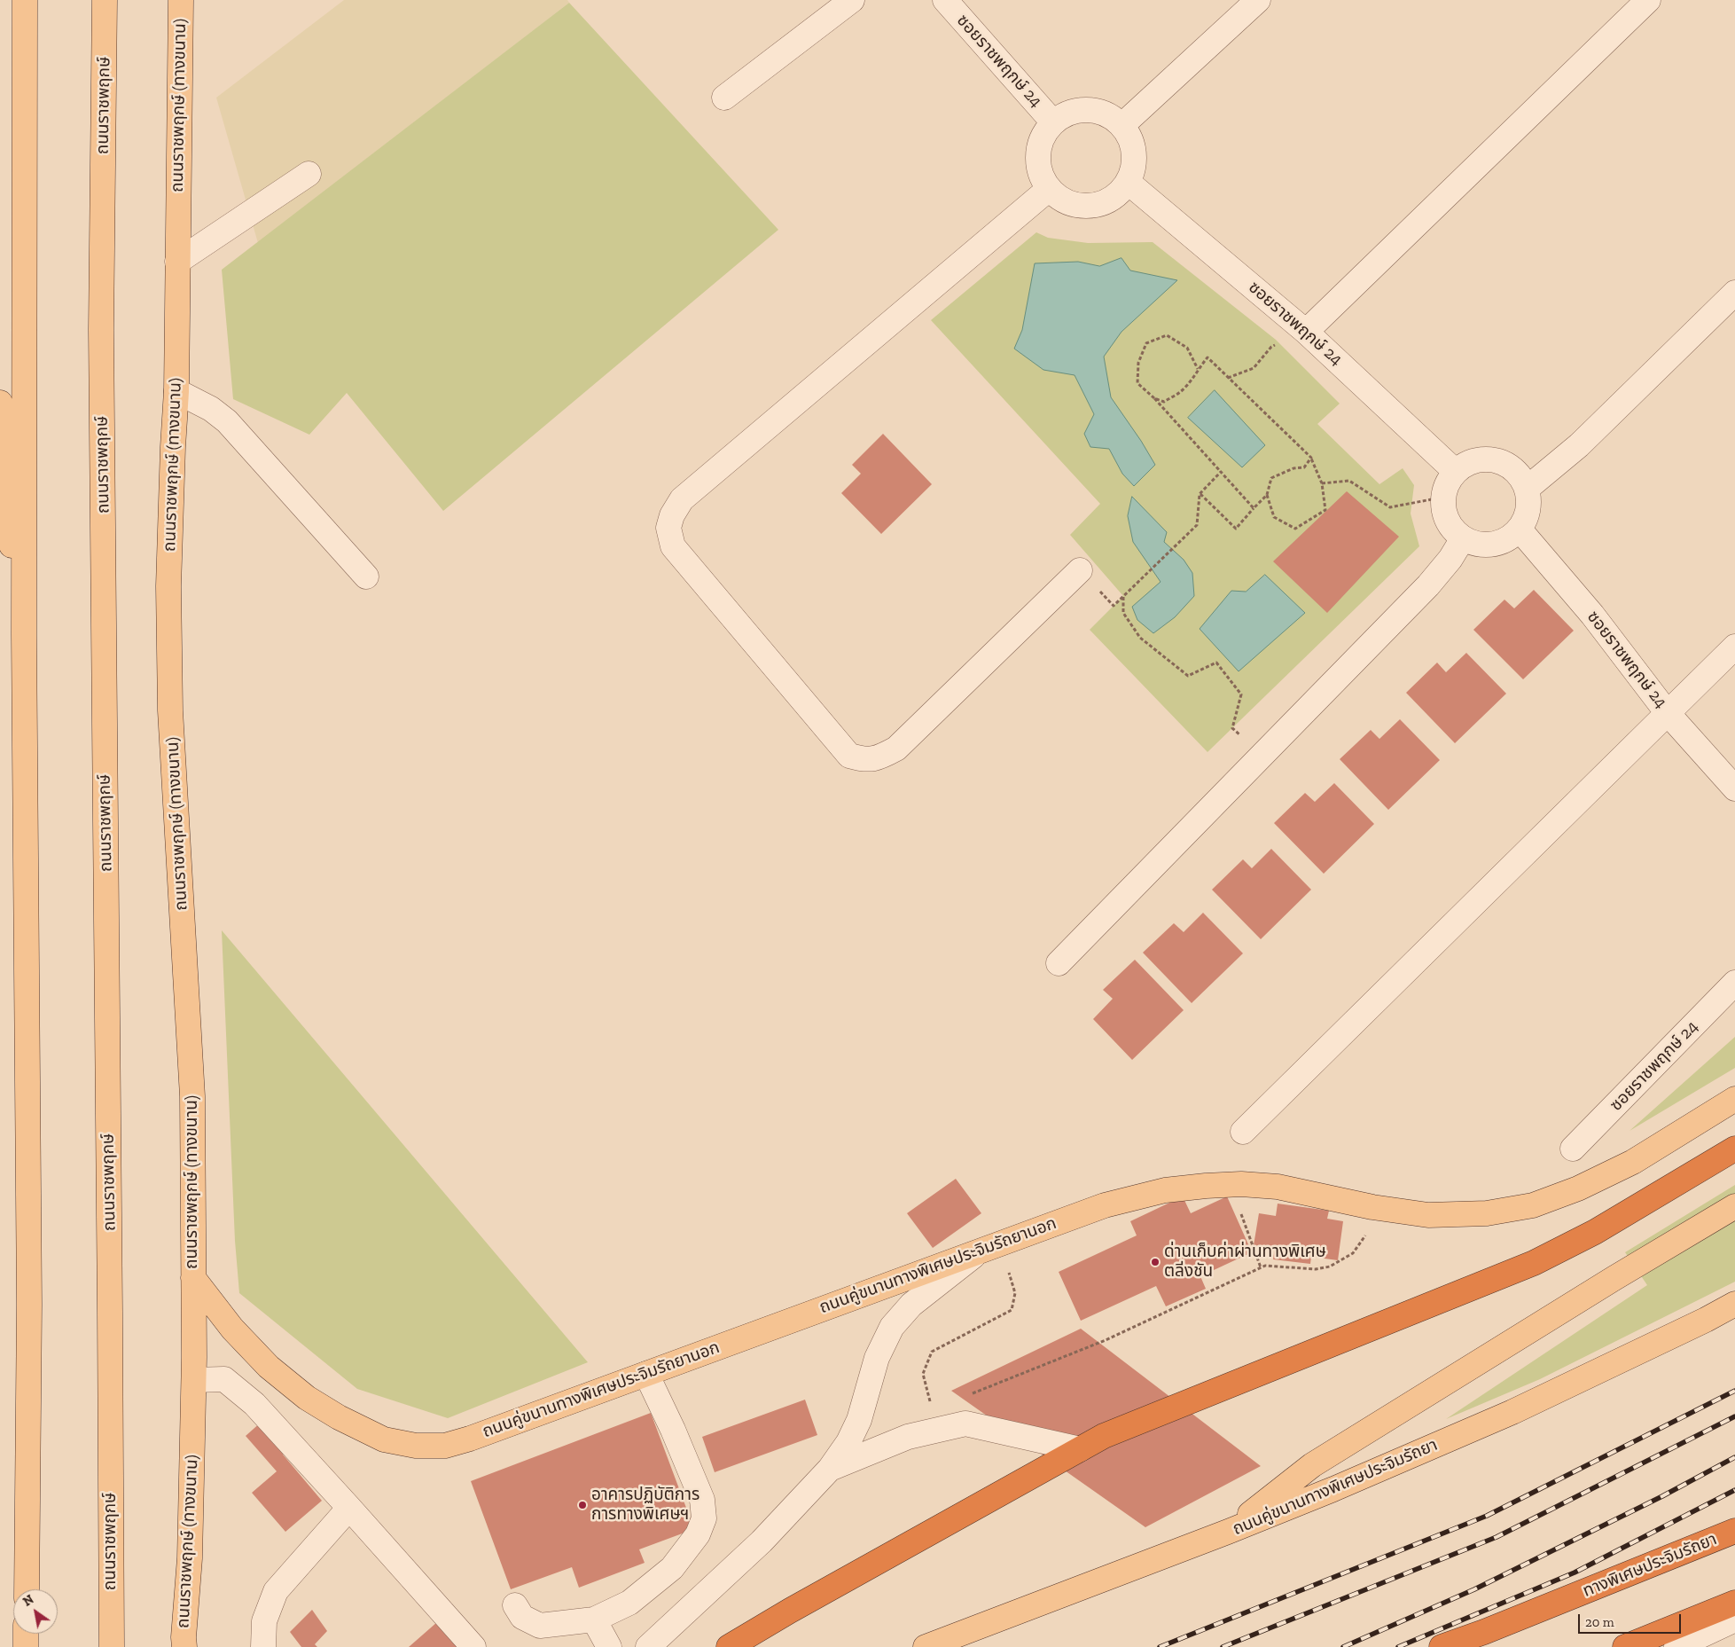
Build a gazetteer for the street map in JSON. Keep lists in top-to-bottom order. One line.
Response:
{"streets":{"highway":["ทางพิเศษประจิมรัถยา"],"main road":["ถนนราชพฤกษ์","ถนนราชพฤกษ์ (ทางขนาน)","ถนนคู่ขนานทางพิเศษประจิมรัถยานอก","ถนนคู่ขนานทางพิเศษประจิมรัถยา"],"street":["ซอยราชพฤกษ์ 24"]},"crossings":[["ถนนราชพฤกษ์ (ทางขนาน)","ถนนคู่ขนานทางพิเศษประจิมรัถยานอก"]],"places":["ด่านเก็บค่าผ่านทางพิเศษ ตลิ่งชัน","อาคารปฏิบัติการ การทางพิเศษฯ"],"scale_bar":"20 m","north":"top left"}
